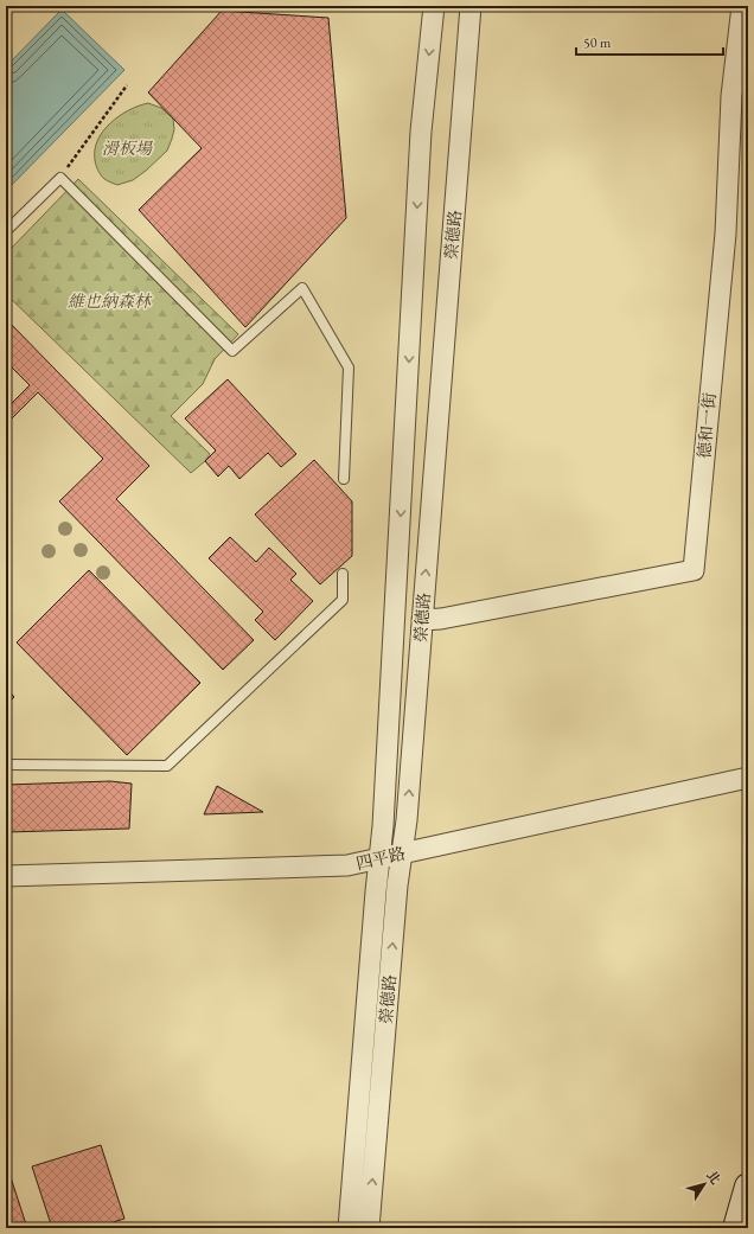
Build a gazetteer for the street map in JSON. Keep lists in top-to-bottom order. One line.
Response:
{"streets":{"street":["榮德路","德和一街","四平路"]},"crossings":[["榮德路","德和一街"],["榮德路","四平路"]],"parks":["滑板場","維也納森林"],"scale_bar":"50 m","north":"top right"}
